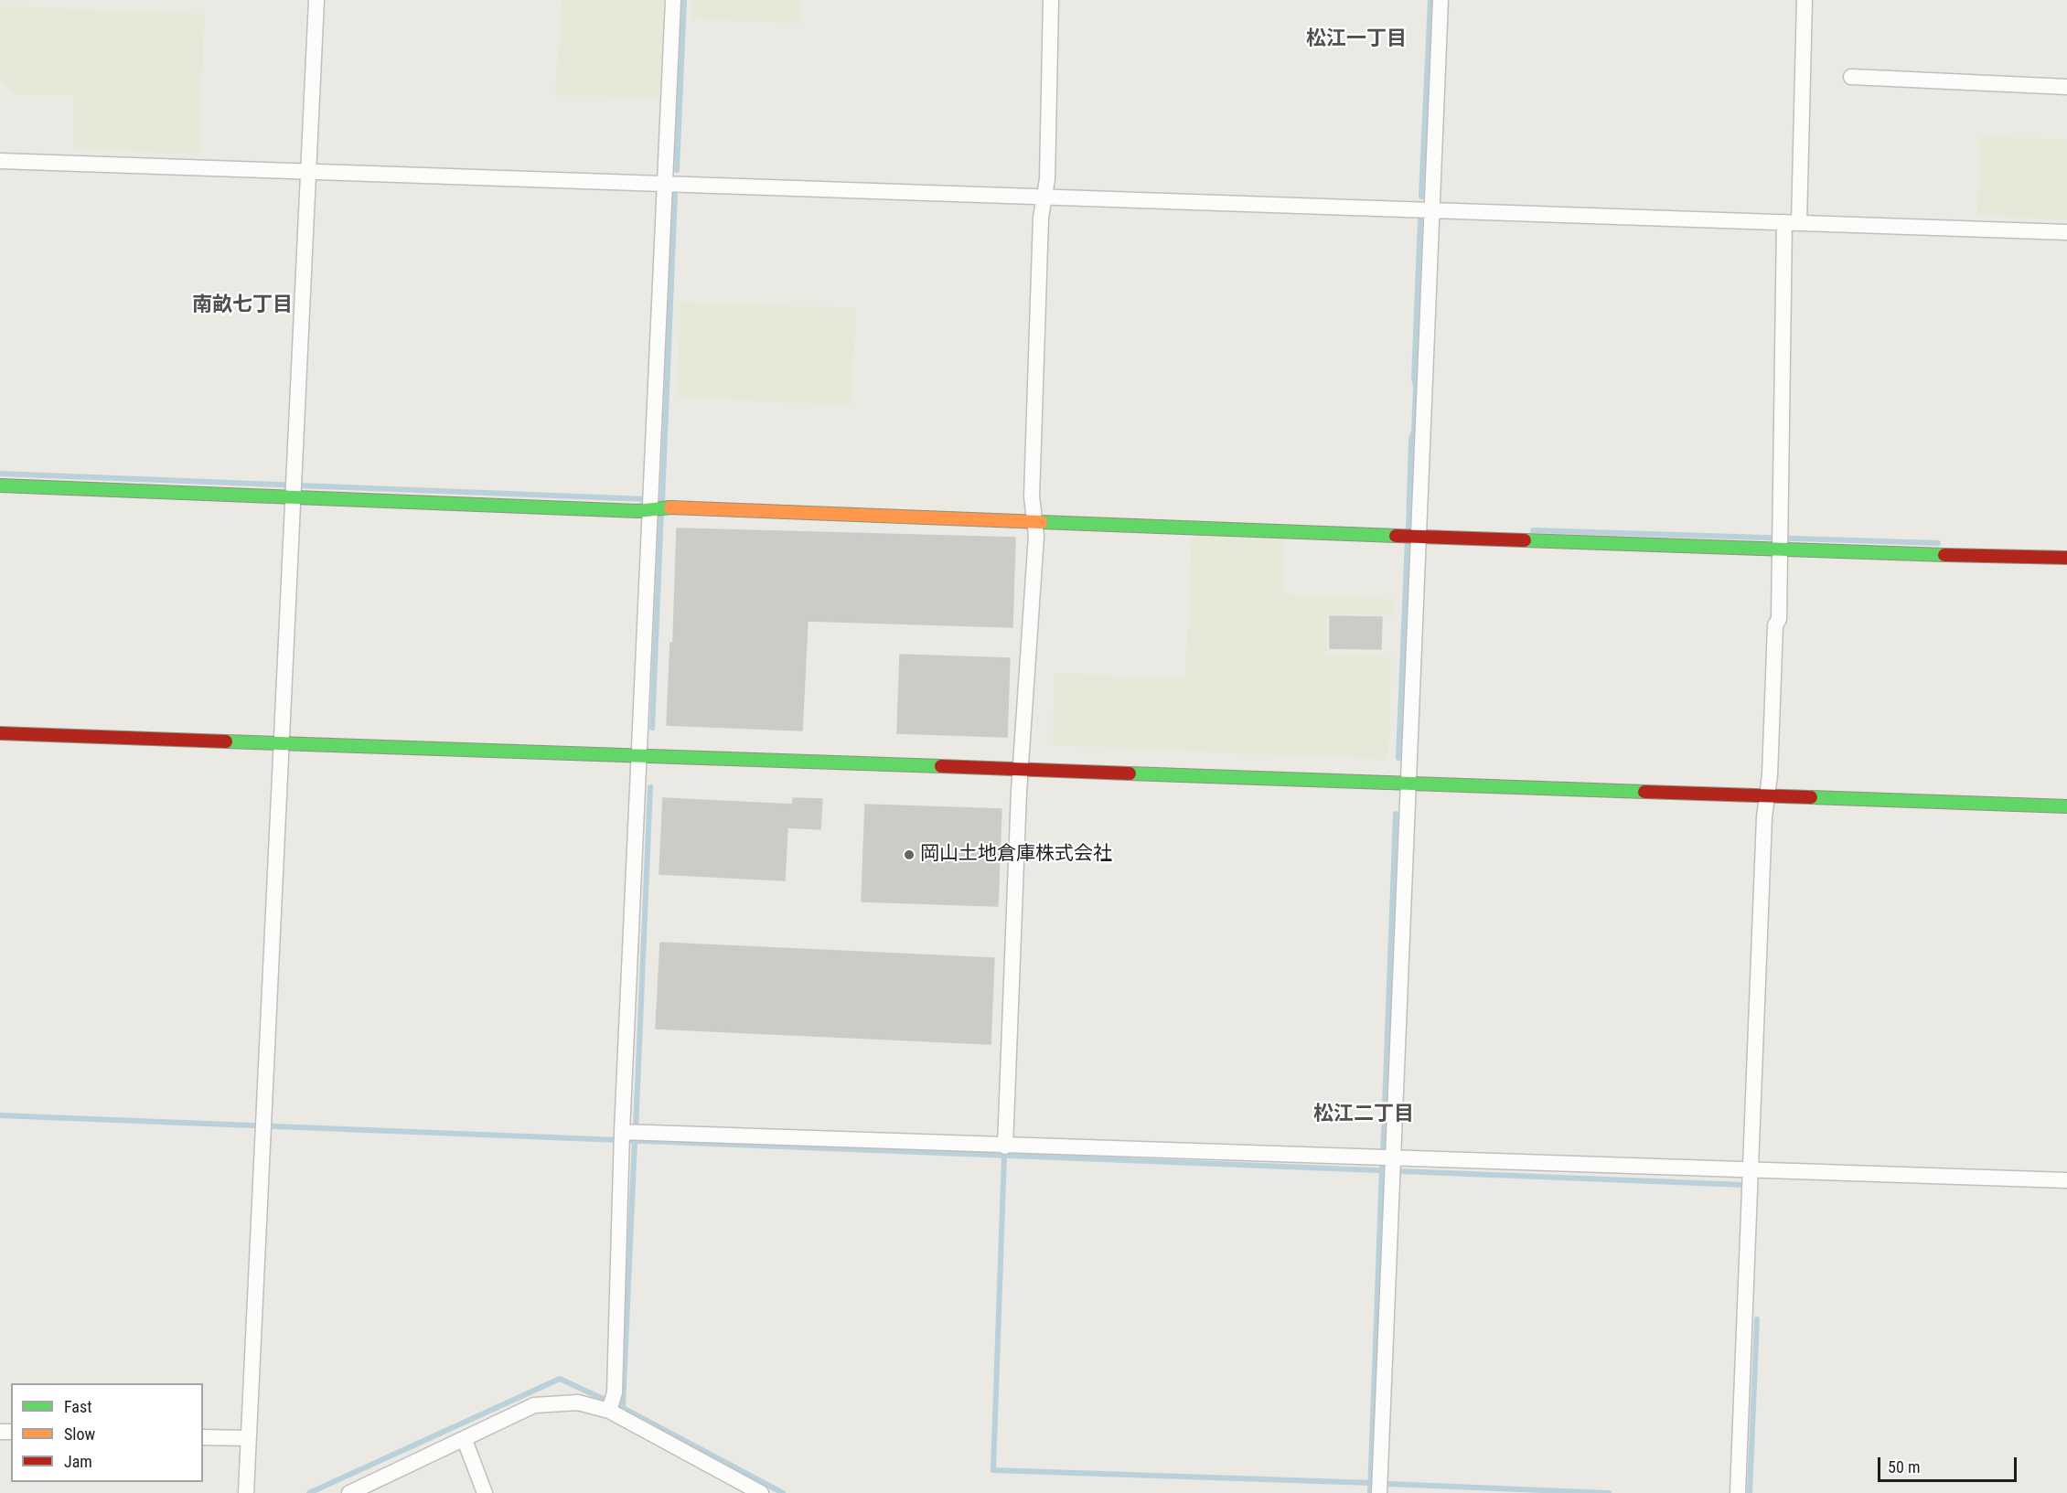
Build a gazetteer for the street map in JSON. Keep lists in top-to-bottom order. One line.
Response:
{"districts":["松江一丁目","南畝七丁目","松江二丁目"],"places":["岡山土地倉庫株式会社"],"legend":["Fast","Slow","Jam"],"scale_bar":"50 m"}
